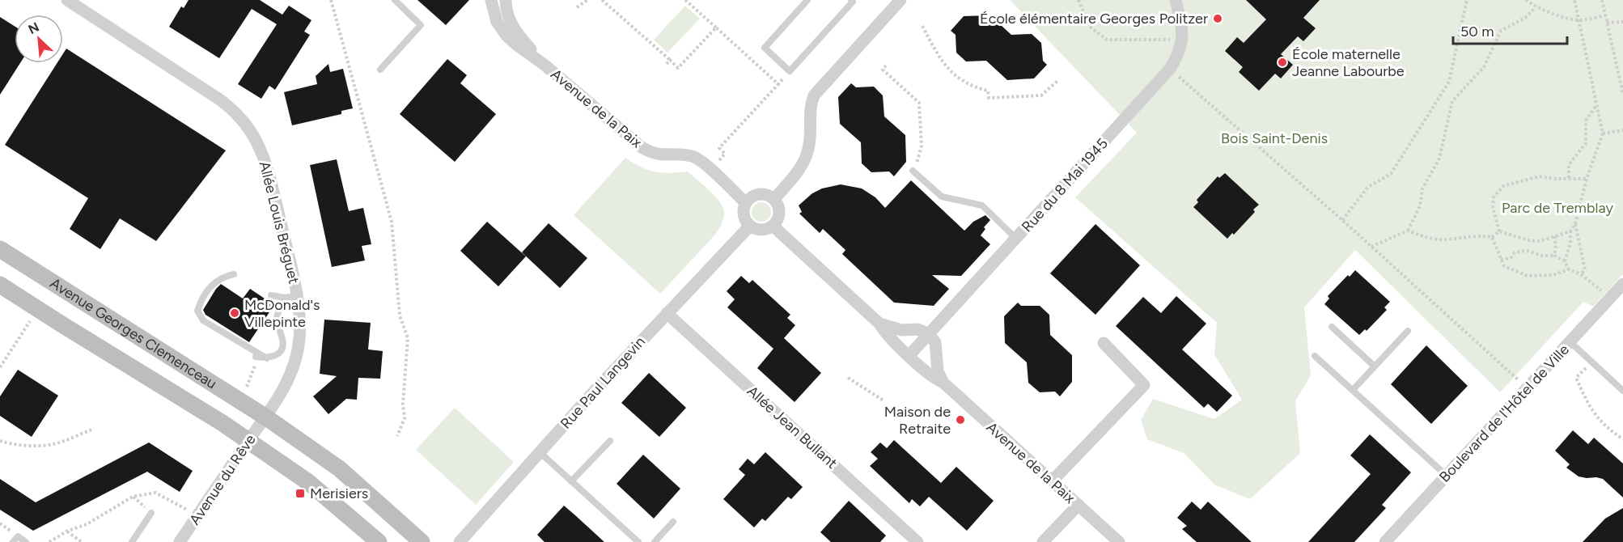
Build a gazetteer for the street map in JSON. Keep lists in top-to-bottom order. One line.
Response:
{"streets":{"main road":["Avenue Georges Clemenceau"],"street":["Avenue de la Paix","Rue du 8 Mai 1945","Allée Louis Bréguet","Rue Paul Langevin","Boulevard de l'Hôtel de Ville","Allée Jean Bullant","Avenue du Rêve"]},"crossings":[["Avenue de la Paix","Rue du 8 Mai 1945"],["Avenue de la Paix","Rue Paul Langevin"],["Allée Louis Bréguet","Avenue Georges Clemenceau"],["Allée Louis Bréguet","Avenue du Rêve"],["Avenue Georges Clemenceau","Avenue du Rêve"],["Rue Paul Langevin","Allée Jean Bullant"]],"parks":["Bois Saint-Denis","Parc de Tremblay"],"places":{"other":["École élémentaire Georges Politzer","École maternelle Jeanne Labourbe","McDonald's Villepinte","Maison de Retraite"],"transit":["Merisiers"]},"scale_bar":"50 m","north":"top left"}
